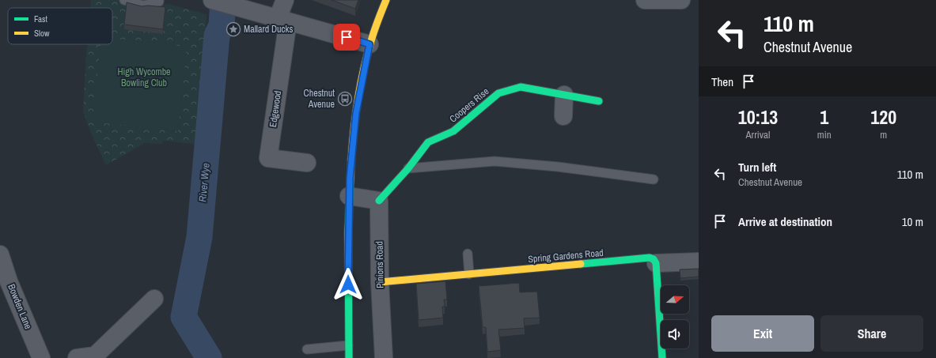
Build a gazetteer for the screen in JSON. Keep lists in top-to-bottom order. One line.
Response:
{"streets":{"street":["Coopers Rise","Edgewood","Spring Gardens Road","Pinions Road","Bowden Lane"]},"crossings":[["Coopers Rise","Pinions Road"],["Spring Gardens Road","Pinions Road"]],"water":["River Wye"],"parks":["High Wycombe Bowling Club"],"places":{"place":["Mallard Ducks"],"bus stop":["Chestnut Avenue"]},"legend":["Fast","Slow"],"north":"right","page":{"turn":["110 m","Chestnut Avenue"],"then":"Then","eta":["10:13","Arrival","1","min","120","m"],"list":[{"name":"Turn left","note":"Chestnut Avenue","value":"110 m"},{"name":"Arrive at destination","value":"10 m"}],"buttons":["Exit","Share"]}}
